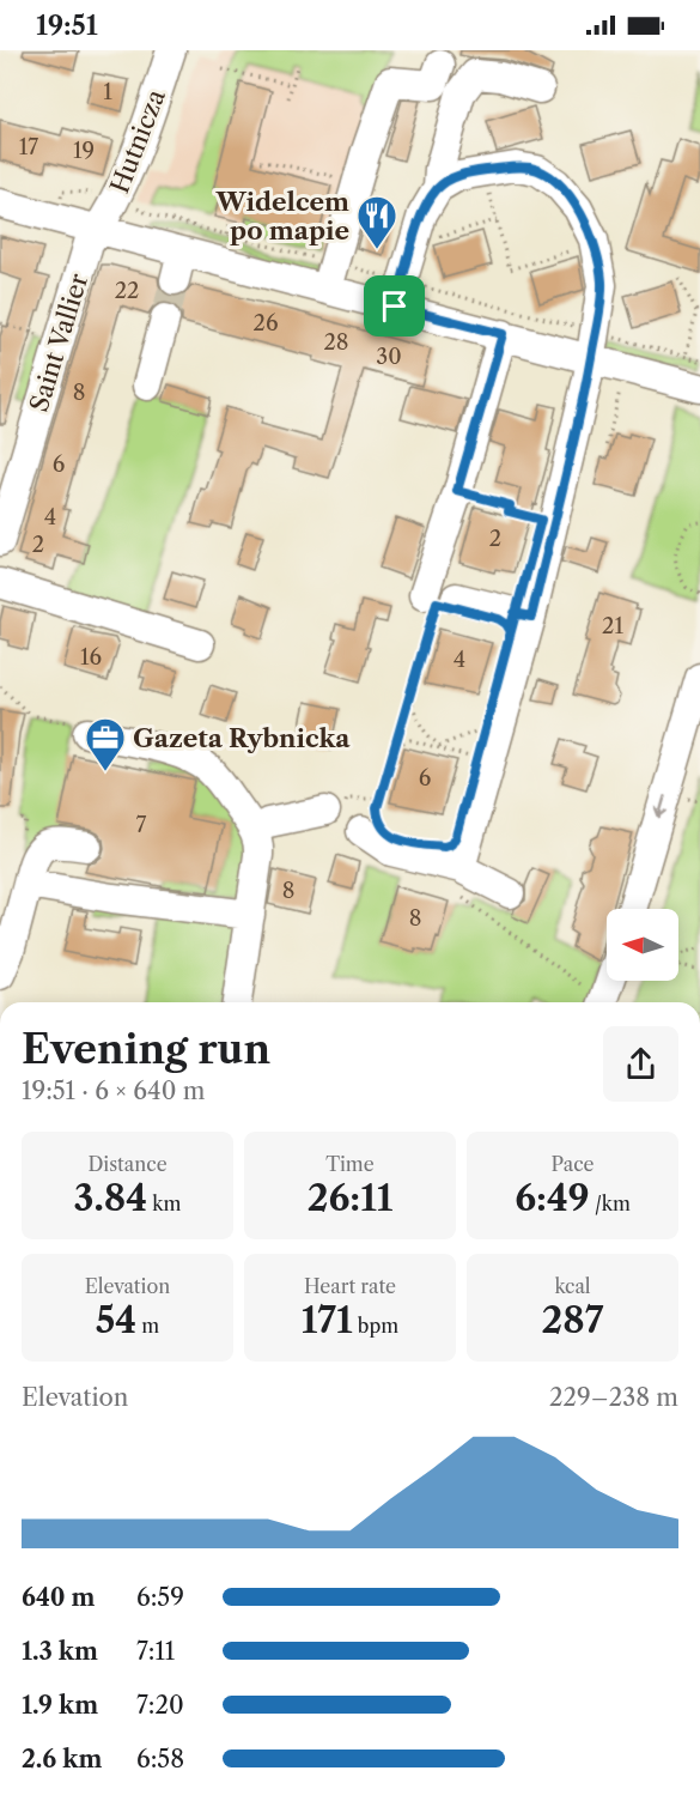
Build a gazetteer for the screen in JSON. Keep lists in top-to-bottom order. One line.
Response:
{"streets":{"street":["Hutnicza","Saint Vallier"]},"crossings":[["Hutnicza","Saint Vallier"]],"places":{"restaurant":["Widelcem po mapie"],"office":["Gazeta Rybnicka"]},"house_numbers":["1","17","19","22","26","28","30","8","6","4","2","2","21","16","4","6","7","8","8"],"north":"left","page":{"status":"19:51","heading":["Evening run","19:51 · 6 × 640 m"],"stats":[["Distance","3.84 km"],["Time","26:11"],["Pace","6:49 /km"],["Elevation","54 m"],["Heart rate","171 bpm"],["kcal","287"]],"chart":["Elevation","229–238 m"],"list":[{"name":"640 m","note":"6:59"},{"name":"1.3 km","note":"7:11"},{"name":"1.9 km","note":"7:20"},{"name":"2.6 km","note":"6:58"}]}}
